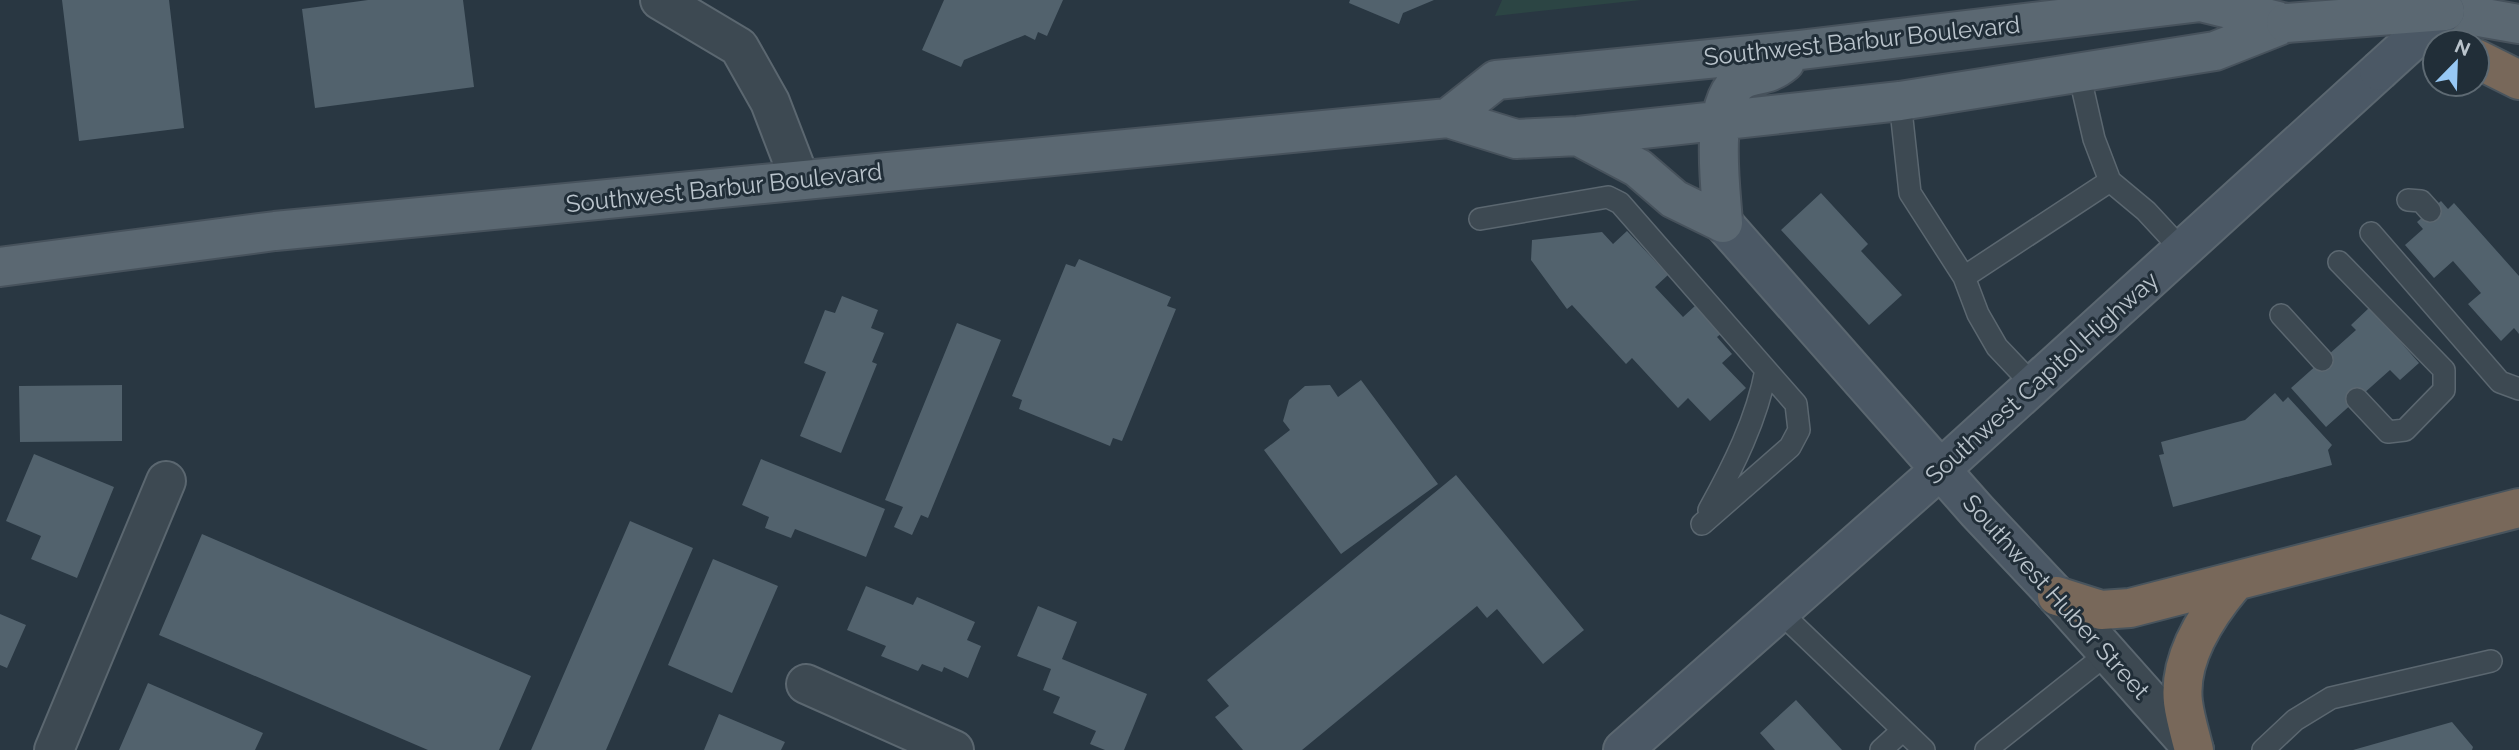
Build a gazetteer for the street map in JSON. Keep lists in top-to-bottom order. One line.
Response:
{"streets":{"main road":["Southwest Barbur Boulevard","Southwest Capitol Highway","Southwest Huber Street"]},"crossings":[["Southwest Barbur Boulevard","Southwest Capitol Highway"],["Southwest Capitol Highway","Southwest Huber Street"]],"north":"top right"}
